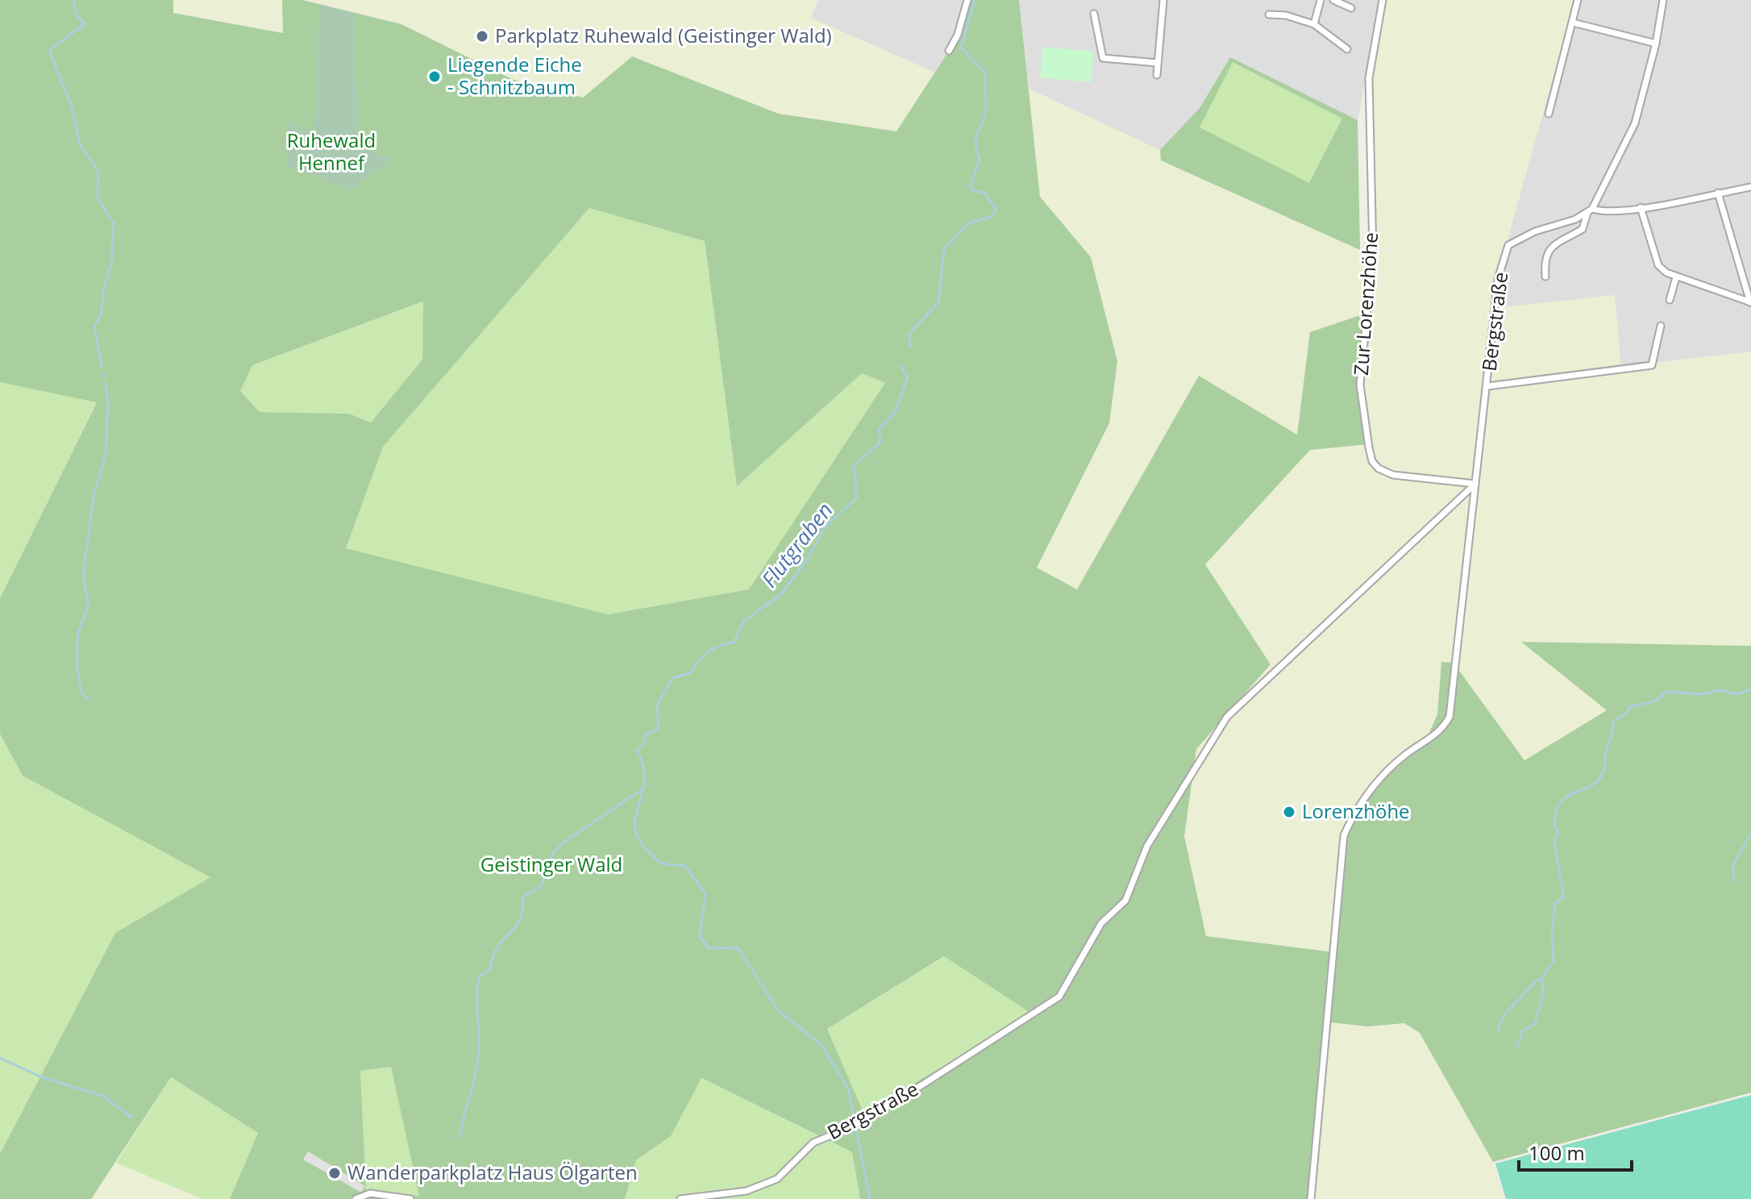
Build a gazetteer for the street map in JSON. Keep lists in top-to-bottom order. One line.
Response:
{"streets":{"street":["Zur Lorenzhöhe","Bergstraße"]},"crossings":[["Zur Lorenzhöhe","Bergstraße"]],"water":["Flutgraben"],"parks":["Ruhewald Hennef","Geistinger Wald"],"places":["Parkplatz Ruhewald (Geistinger Wald)","Liegende Eiche - Schnitzbaum","Lorenzhöhe","Wanderparkplatz Haus Ölgarten"],"scale_bar":"100 m"}
